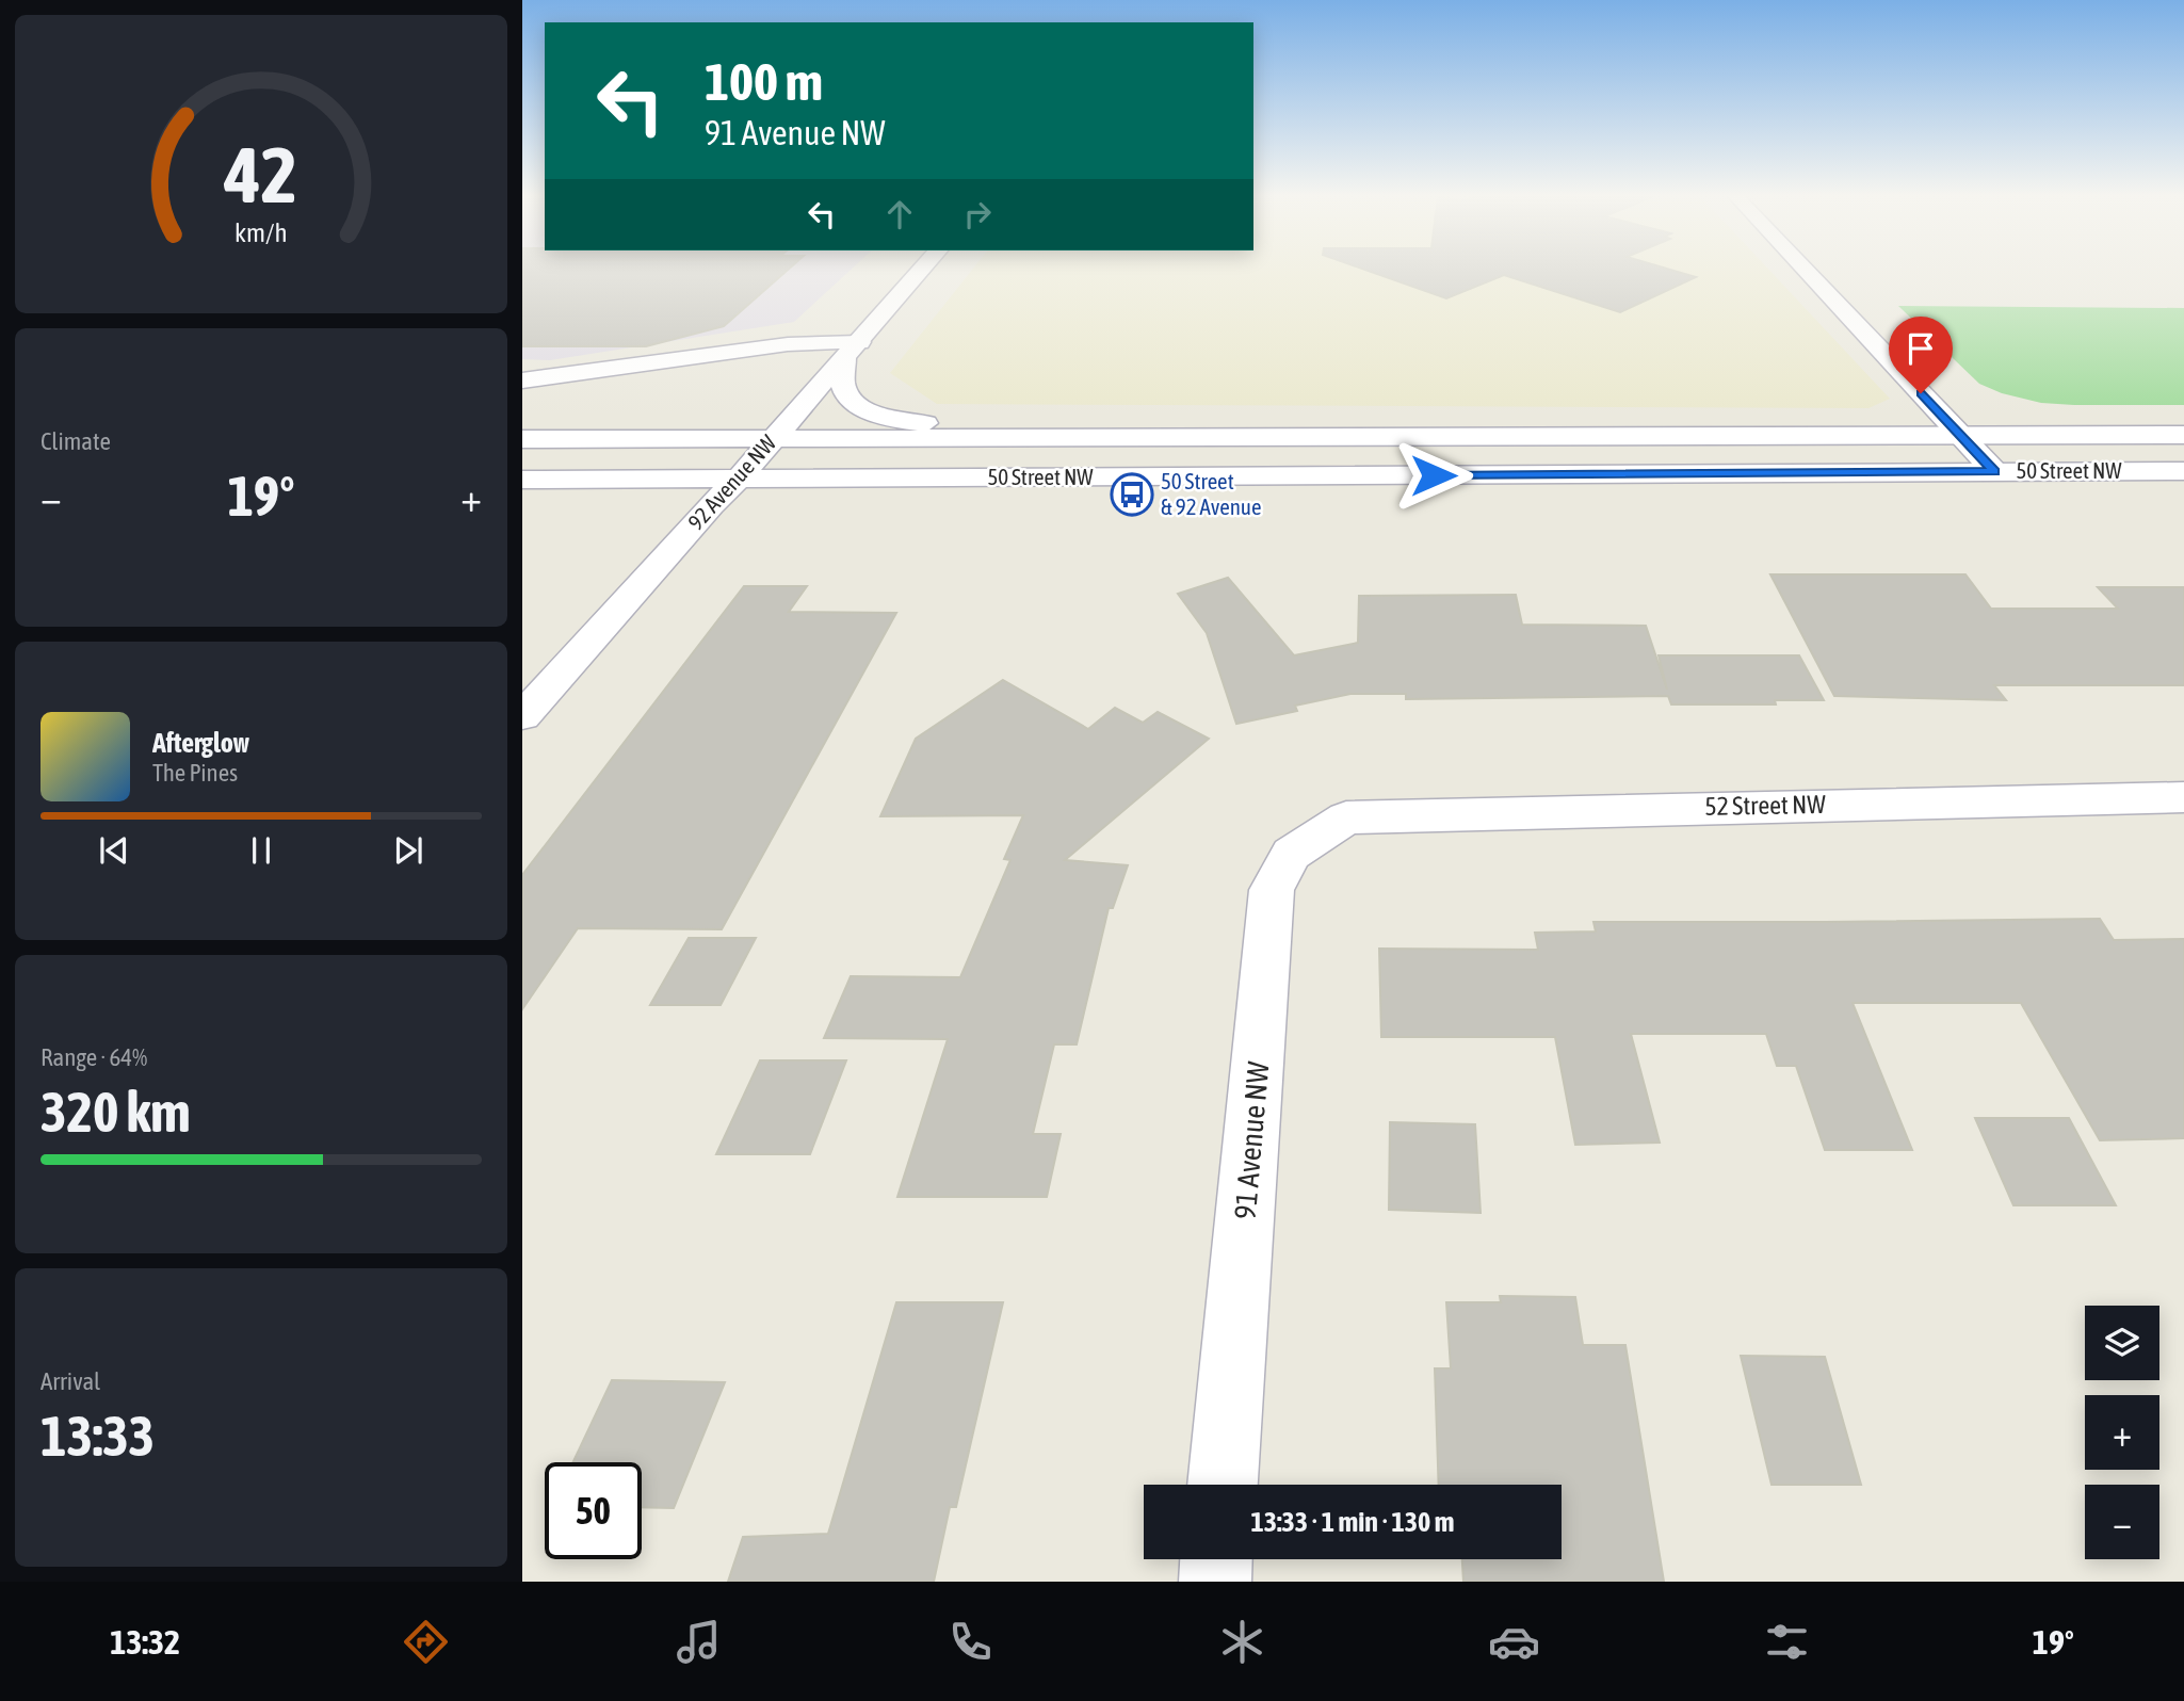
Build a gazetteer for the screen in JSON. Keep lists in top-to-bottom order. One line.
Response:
{"streets":{"main road":["50 Street NW","92 Avenue NW","52 Street NW","91 Avenue NW"]},"crossings":[["50 Street NW","92 Avenue NW"],["52 Street NW","91 Avenue NW"]],"places":{"bus stop":["50 Street & 92 Avenue"]},"page":{"turn":["100 m","91 Avenue NW"],"tile":["Climate",["Range · 64%","320 km"],["Arrival","13:33"]],"heat":["−","19°","+"],"song":["Afterglow","The Pines"],"map_buttons":["+","−"],"limit":"50","trip":"13:33 · 1 min · 130 m","tabs":["13:32","19°"],"gauge":["42","km/h"]}}
